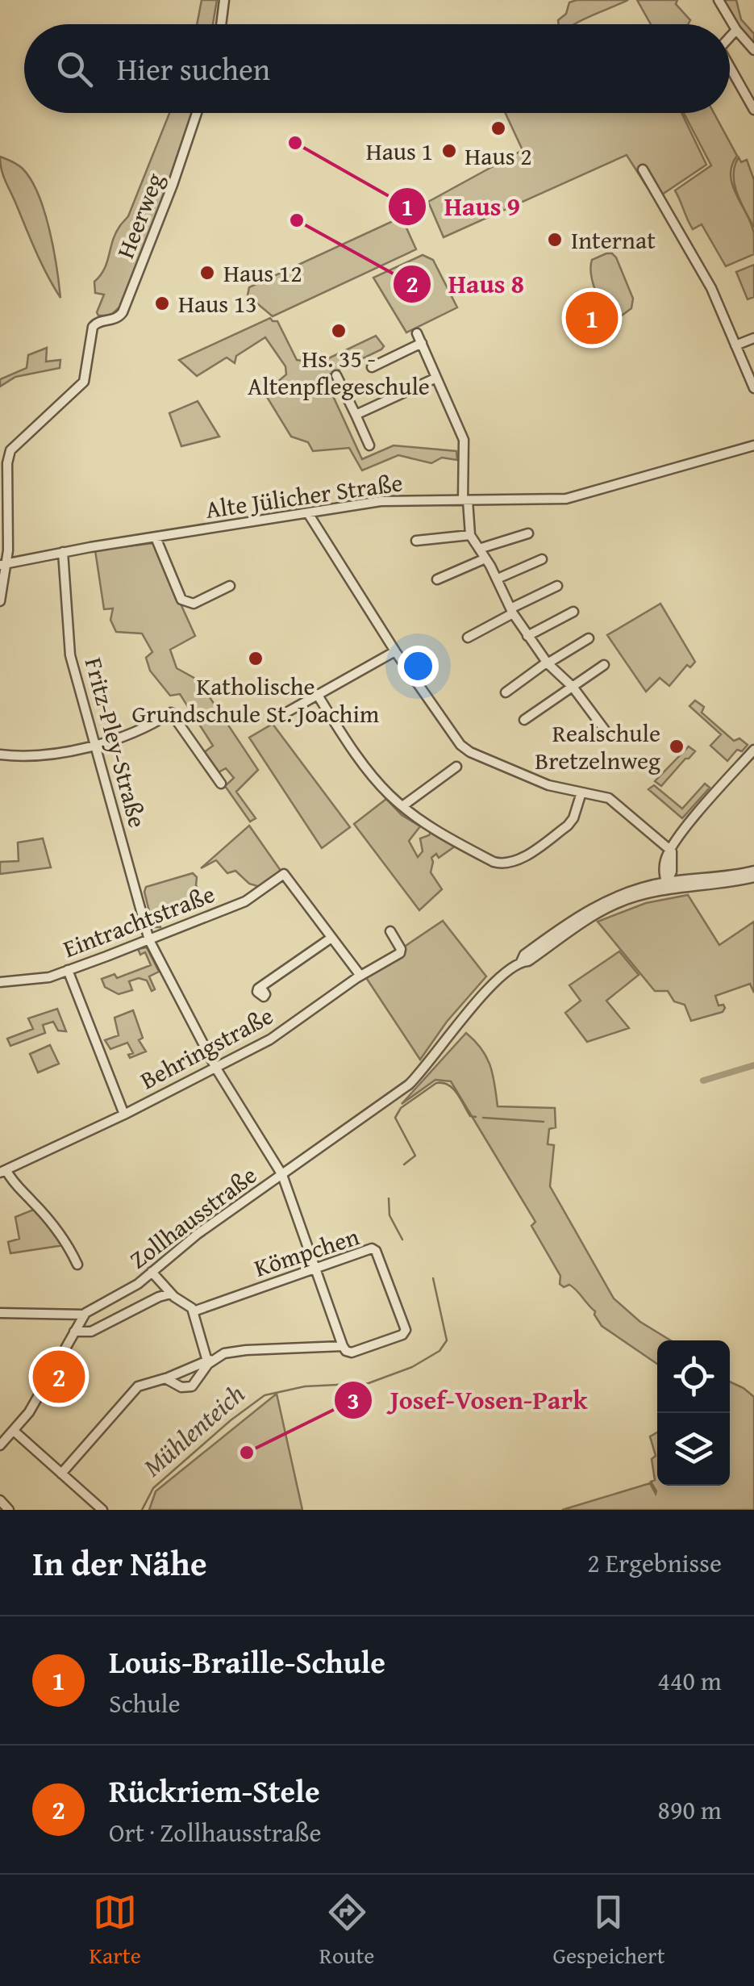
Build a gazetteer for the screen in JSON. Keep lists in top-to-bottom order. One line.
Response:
{"streets":{"street":["Heerweg","Alte Jülicher Straße","Fritz-Pley-Straße","Eintrachtstraße","Behringstraße","Zollhausstraße","Kömpchen"]},"crossings":[["Heerweg","Alte Jülicher Straße"],["Alte Jülicher Straße","Fritz-Pley-Straße"],["Fritz-Pley-Straße","Eintrachtstraße"],["Fritz-Pley-Straße","Behringstraße"],["Fritz-Pley-Straße","Zollhausstraße"],["Fritz-Pley-Straße","Kömpchen"]],"water":["Mühlenteich"],"places":["Haus 2","Haus 9","Haus 1","Haus 8","Internat","Haus 12","Haus 13","Hs. 35 - Altenpflegeschule","Katholische Grundschule St. Joachim","Realschule Bretzelnweg","Josef-Vosen-Park"],"page":{"search":"Hier suchen","pins":["1","2"],"heading":["In der Nähe","2 Ergebnisse"],"list":[{"mark":"1","name":"Louis-Braille-Schule","note":"Schule","value":"440 m"},{"mark":"2","name":"Rückriem-Stele","note":"Ort · Zollhausstraße","value":"890 m"}],"nav":["Karte","Route","Gespeichert"]}}
